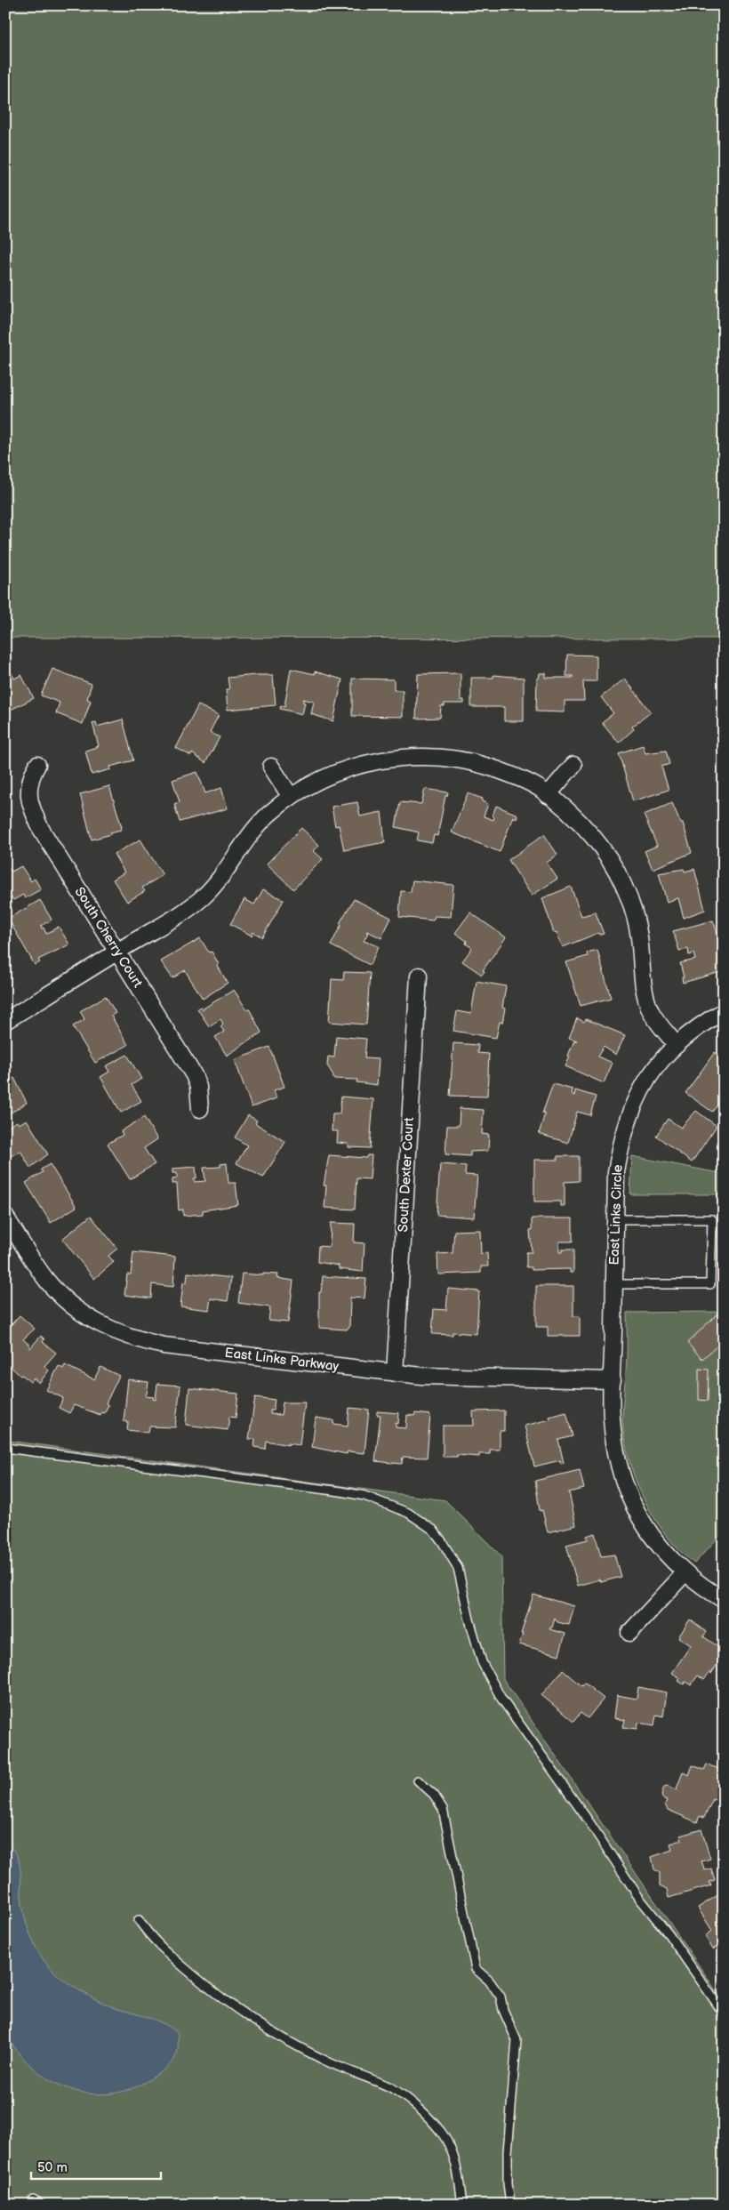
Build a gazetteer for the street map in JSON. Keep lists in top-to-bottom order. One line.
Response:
{"streets":{"street":["South Cherry Court","South Dexter Court","East Links Circle","East Links Parkway"]},"crossings":[["South Dexter Court","East Links Parkway"],["East Links Circle","East Links Parkway"]],"scale_bar":"50 m"}
